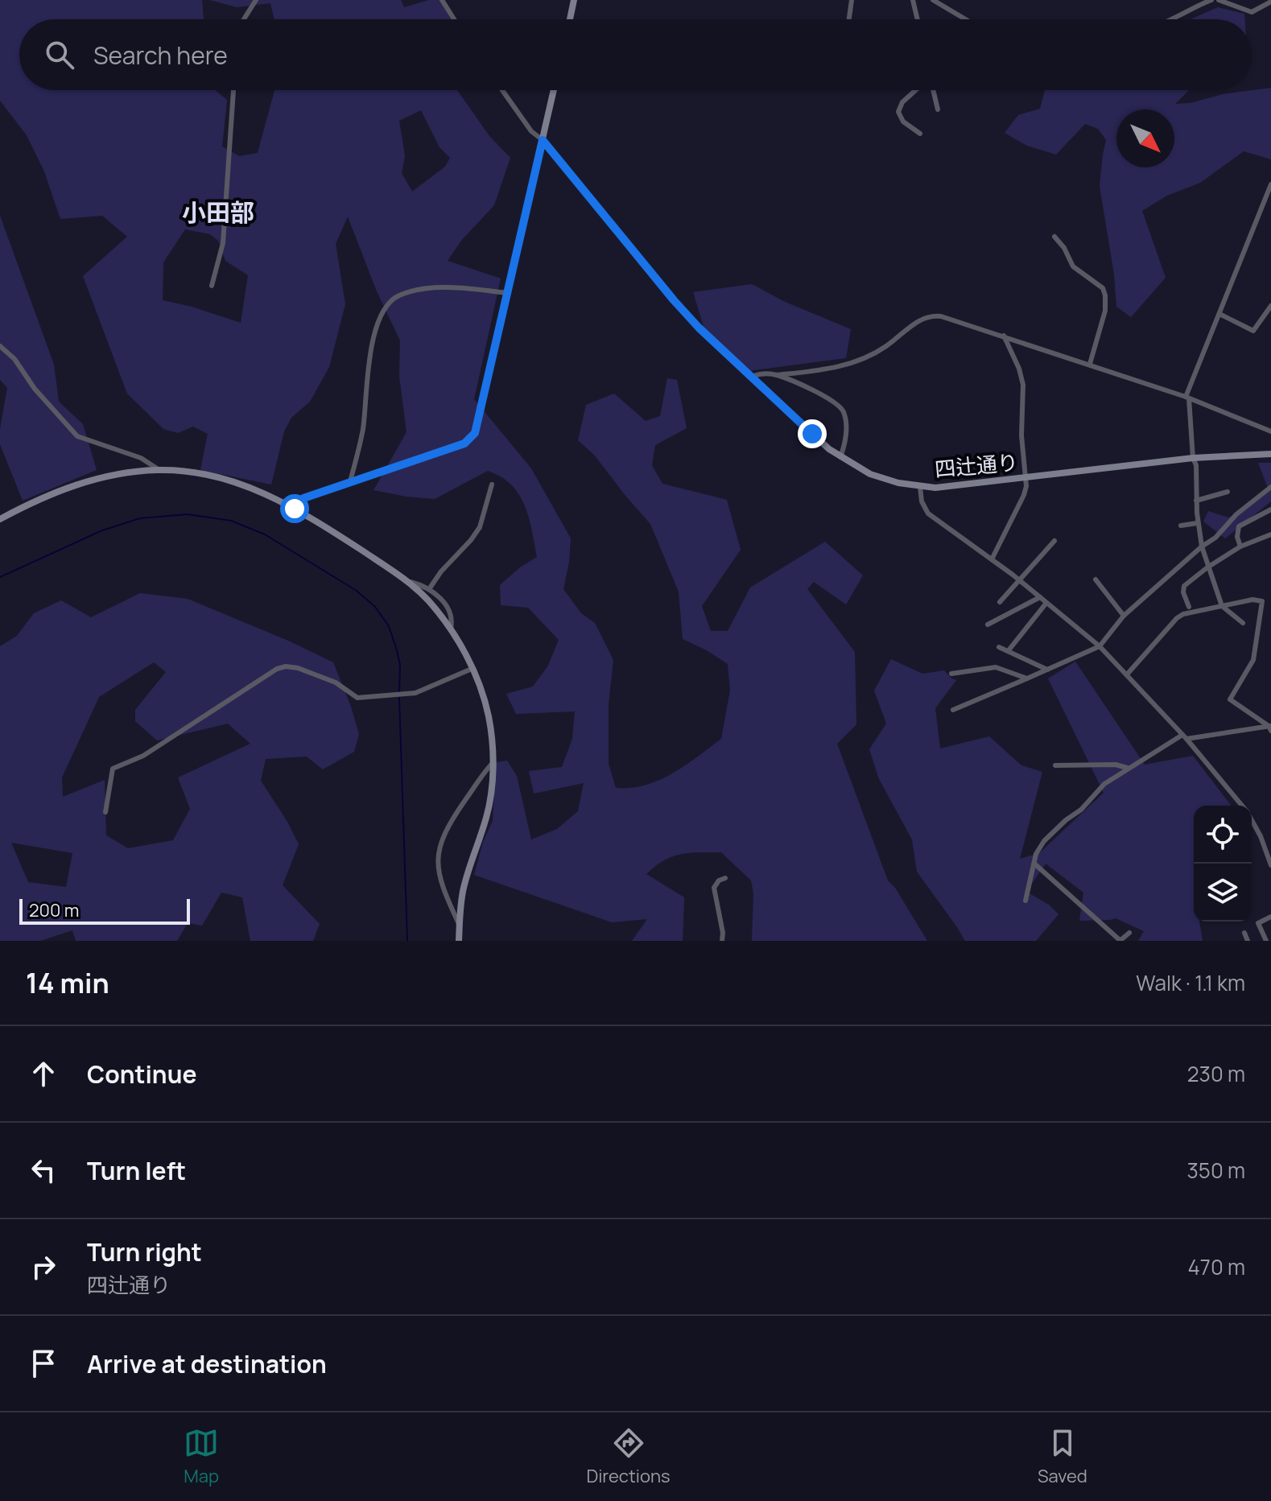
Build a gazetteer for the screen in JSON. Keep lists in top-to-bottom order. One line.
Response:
{"streets":{"street":["四辻通り"]},"districts":["小田部"],"scale_bar":"200 m","north":"bottom right","page":{"search":"Search here","scale":"200 m","heading":["14 min","Walk · 1.1 km"],"list":[["Continue","230 m"],["Turn left","350 m"],["Turn right","四辻通り","470 m"],"Arrive at destination"],"nav":["Map","Directions","Saved"]}}
